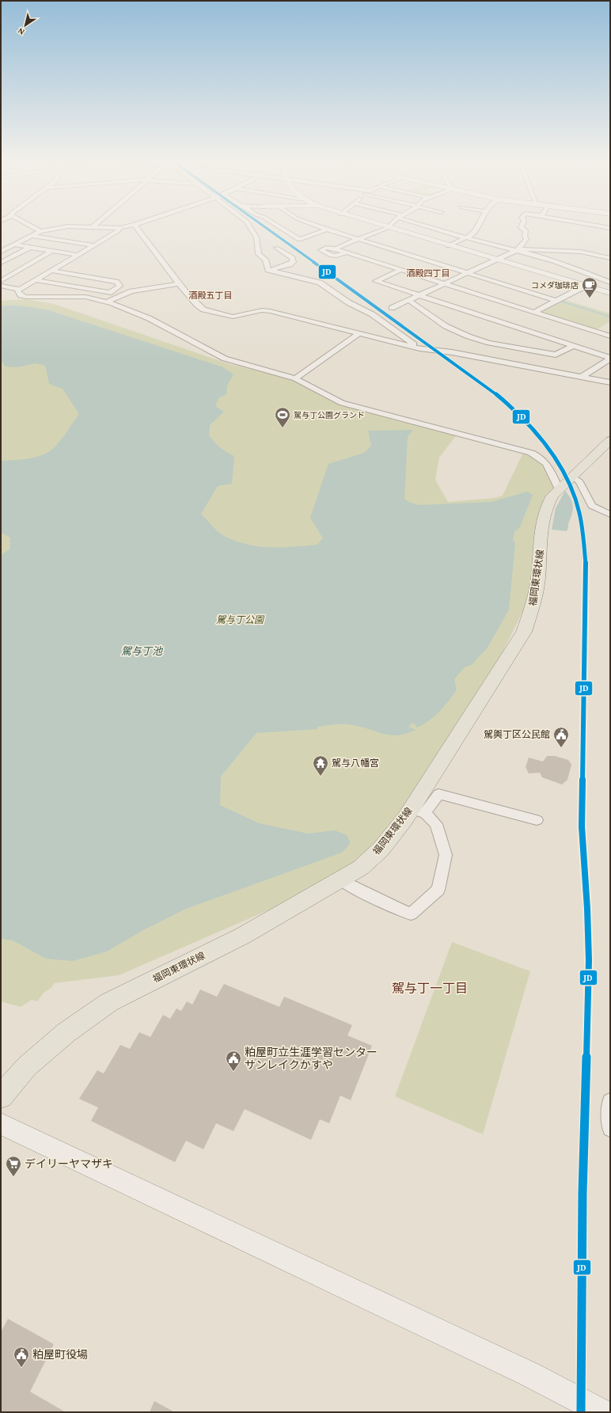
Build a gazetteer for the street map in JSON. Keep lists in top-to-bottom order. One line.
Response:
{"streets":{"main road":["福岡東環状線"]},"districts":["酒殿四丁目","酒殿五丁目","駕与丁一丁目"],"water":["駕与丁池"],"parks":["駕与丁公園"],"places":{"cafe":["コメダ珈琲店"],"sports":["駕与丁公園グランド"],"public building":["駕輿丁区公民館","粕屋町立生涯学習センター サンレイクかすや","粕屋町役場"],"temple":["駕与八幡宮"],"supermarket":["デイリーヤマザキ"]},"lines":["transit line JD"],"north":"bottom left"}
